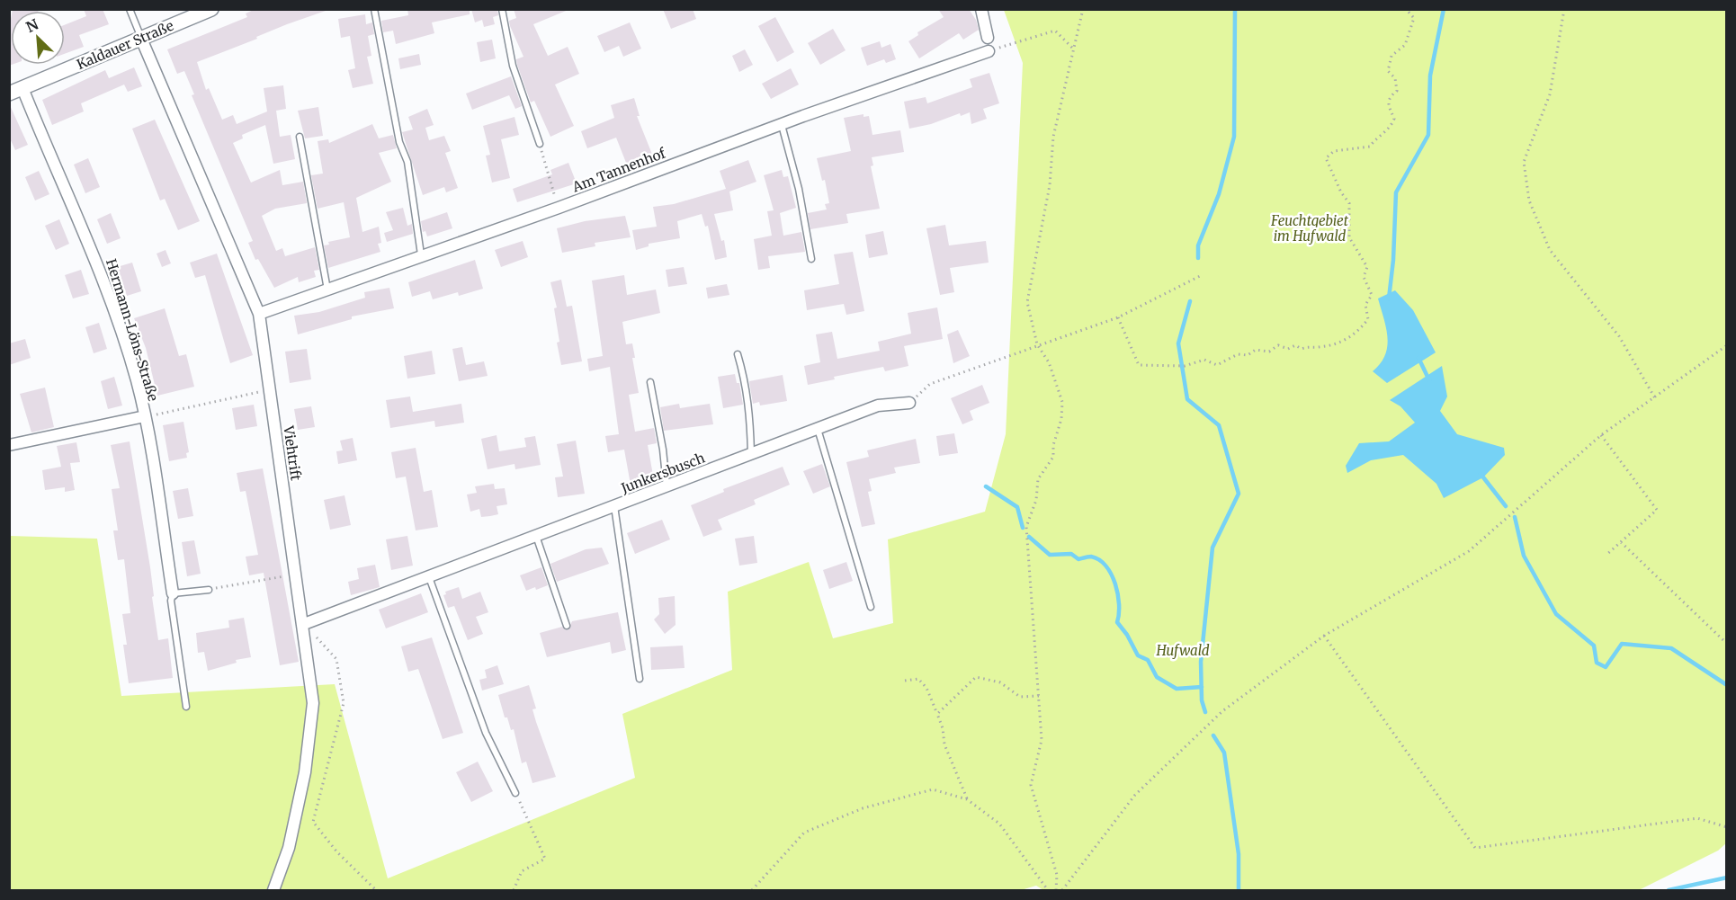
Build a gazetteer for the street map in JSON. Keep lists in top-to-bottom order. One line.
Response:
{"streets":{"street":["Kaldauer Straße","Am Tannenhof","Hermann-Löns-Straße","Viehtrift","Junkersbusch"]},"crossings":[["Kaldauer Straße","Hermann-Löns-Straße"],["Kaldauer Straße","Viehtrift"],["Am Tannenhof","Viehtrift"],["Viehtrift","Junkersbusch"]],"parks":["Feuchtgebiet im Hufwald","Hufwald"],"north":"top left"}
